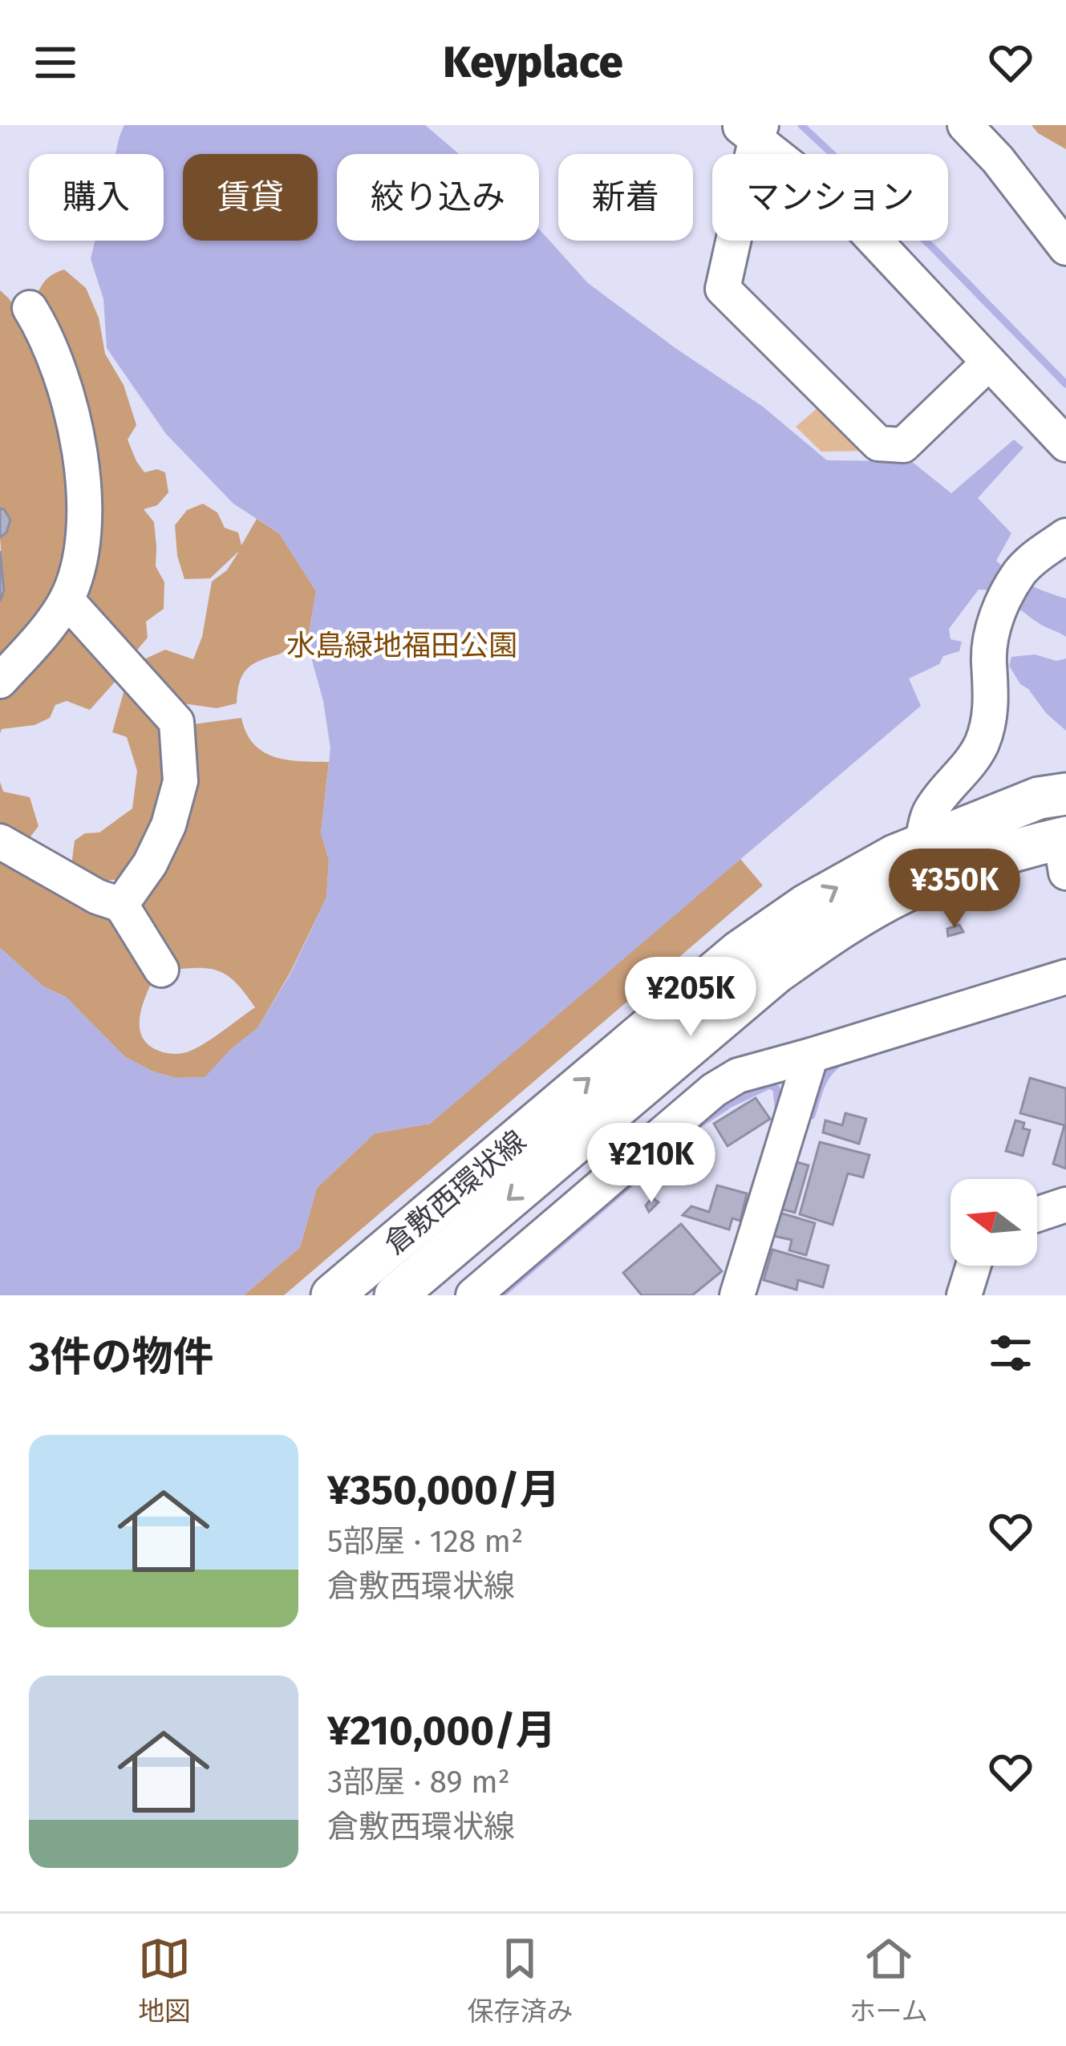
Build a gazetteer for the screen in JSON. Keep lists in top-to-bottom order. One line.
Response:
{"streets":{"main road":["倉敷西環状線"]},"parks":["水島緑地福田公園"],"north":"left","page":{"header":"Keyplace","chip":["購入","賃貸","絞り込み","新着","マンション"],"price":["¥350K","¥205K","¥210K"],"heading":"3件の物件","list":[{"name":"¥350,000/月","note":"5部屋 · 128 m² · 倉敷西環状線"},{"name":"¥210,000/月","note":"3部屋 · 89 m² · 倉敷西環状線"}],"tabs":["地図","保存済み","ホーム"]}}
